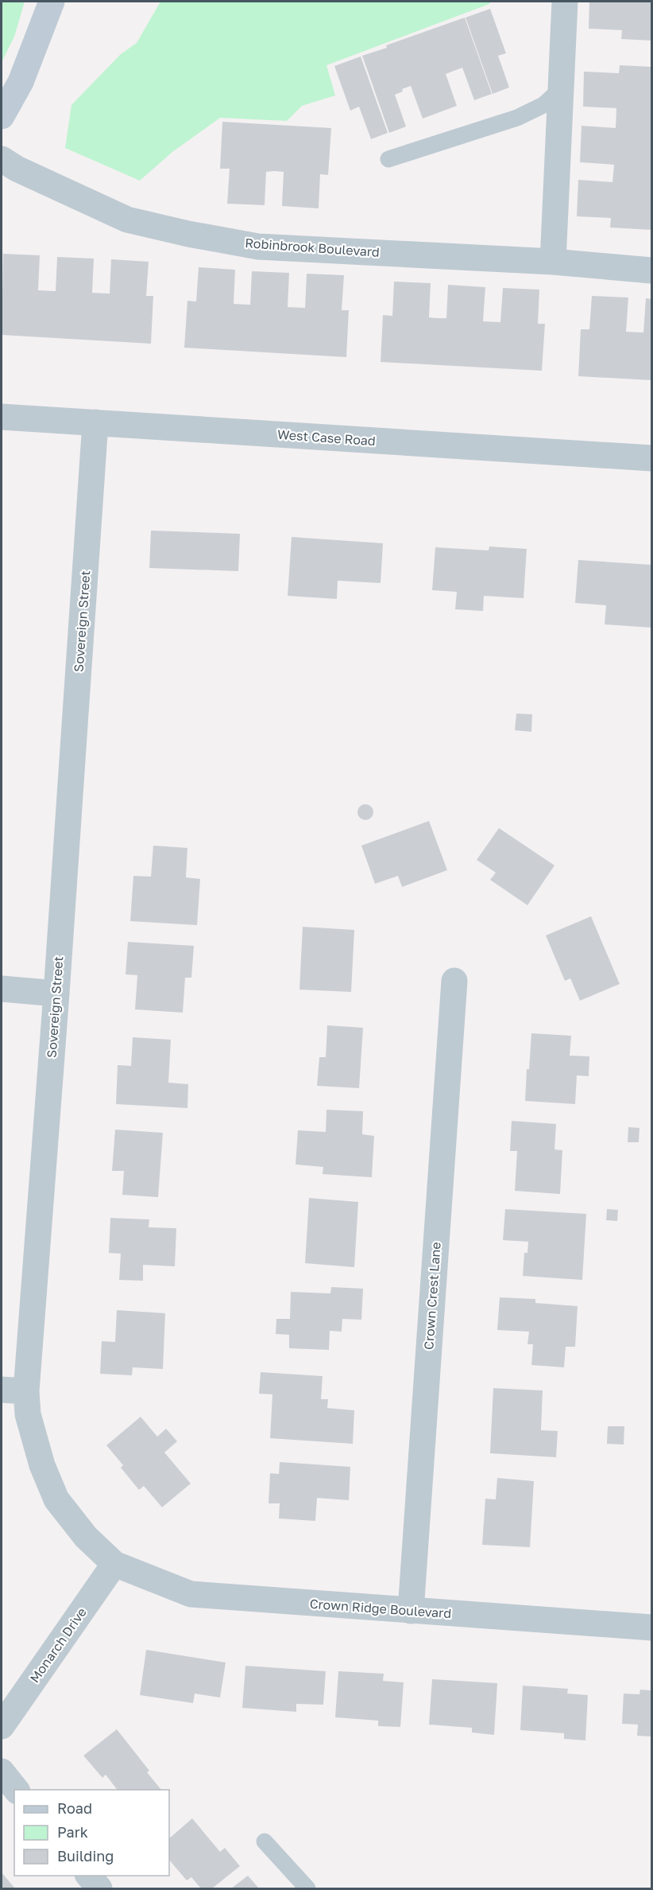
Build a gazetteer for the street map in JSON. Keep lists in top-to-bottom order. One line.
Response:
{"streets":{"street":["Robinbrook Boulevard","West Case Road","Sovereign Street","Crown Crest Lane","Crown Ridge Boulevard","Monarch Drive"]},"crossings":[["West Case Road","Sovereign Street"],["Sovereign Street","Crown Ridge Boulevard"],["Sovereign Street","Monarch Drive"],["Crown Crest Lane","Crown Ridge Boulevard"],["Crown Ridge Boulevard","Monarch Drive"]],"legend":["Road","Park","Building"]}
